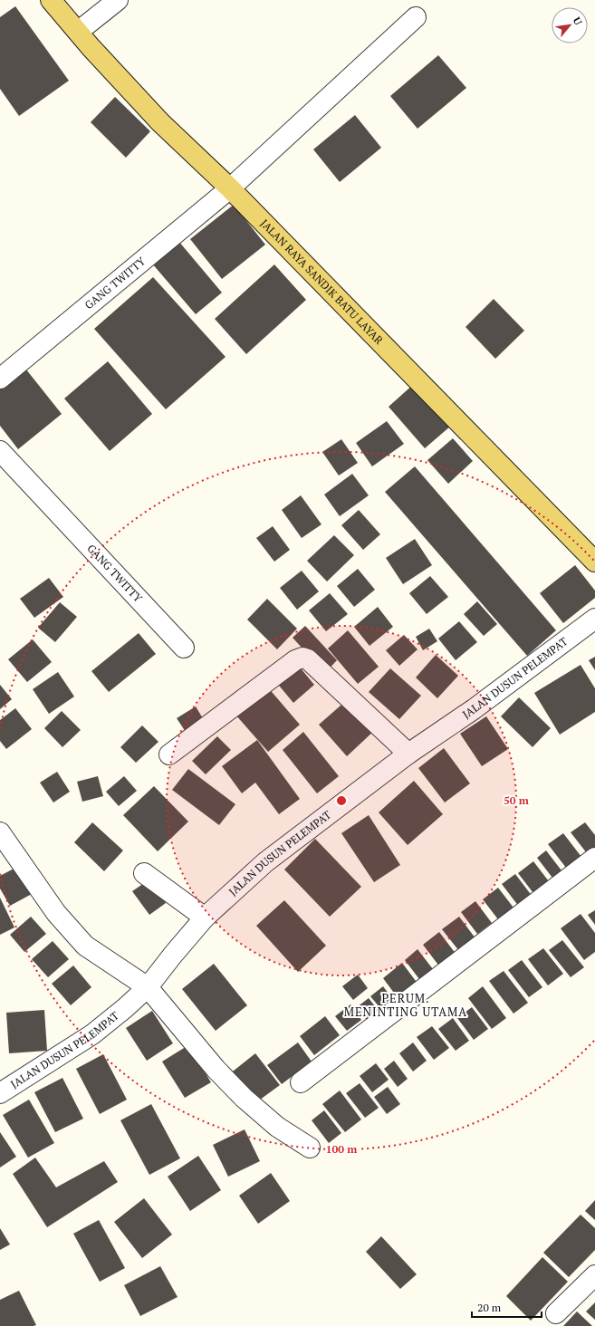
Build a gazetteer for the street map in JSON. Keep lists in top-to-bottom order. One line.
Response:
{"streets":{"main road":["JALAN RAYA SANDIK BATU LAYAR"],"street":["GANG TWITTY","JALAN DUSUN PELEMPAT"]},"crossings":[["JALAN RAYA SANDIK BATU LAYAR","GANG TWITTY"]],"districts":["PERUM. MENINTING UTAMA"],"scale_bar":"20 m","north":"top right","rings":["50 m","100 m"]}
